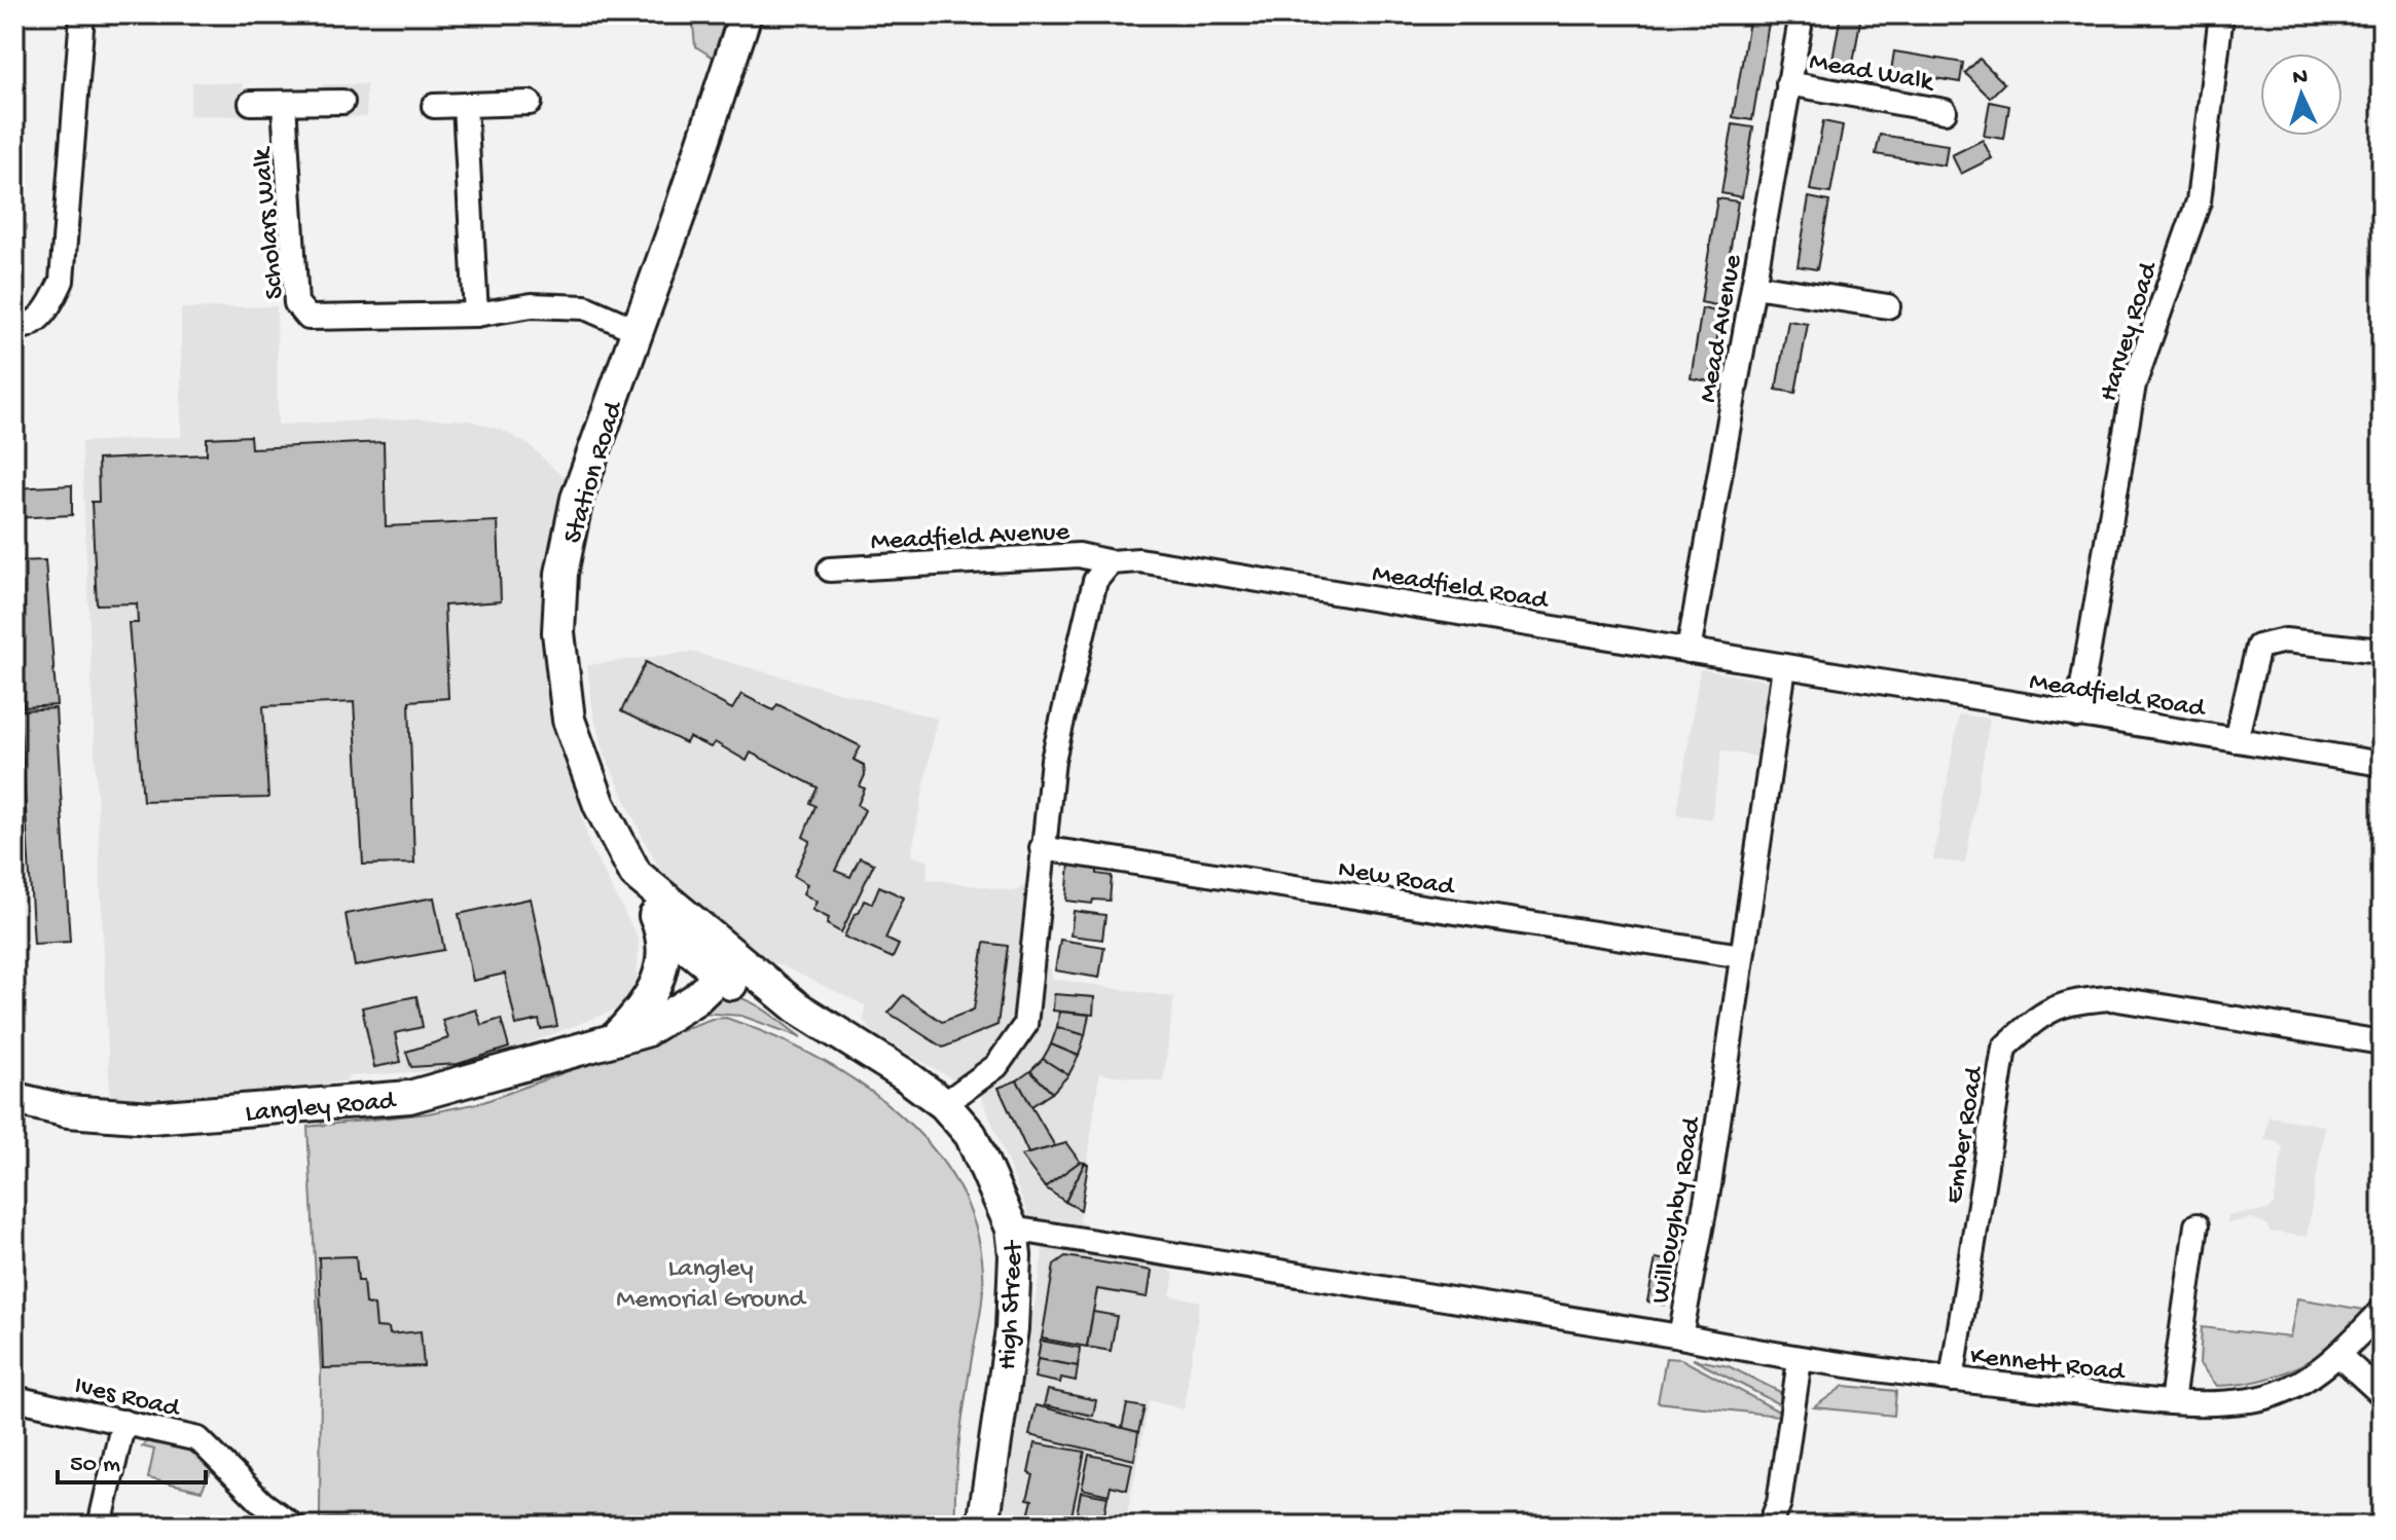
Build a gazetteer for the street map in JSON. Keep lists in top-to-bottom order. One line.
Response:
{"streets":{"main road":["Station Road","Langley Road","High Street"],"street":["Mead Walk","Scholars Walk","Mead Avenue","Harvey Road","Meadfield Avenue","Meadfield Road","New Road","Ember Road","Willoughby Road","Kennett Road","Ives Road"]},"crossings":[["Mead Walk","Mead Avenue"],["Scholars Walk","Station Road"],["Mead Avenue","Meadfield Road"],["Harvey Road","Meadfield Road"],["Station Road","Langley Road"],["Station Road","High Street"],["Meadfield Avenue","Meadfield Road"],["Meadfield Road","Willoughby Road"],["New Road","Willoughby Road"],["Langley Road","High Street"],["Ember Road","Kennett Road"],["Willoughby Road","High Street"],["Willoughby Road","Kennett Road"]],"parks":["Langley Memorial Ground"],"scale_bar":"50 m","north":"top"}
